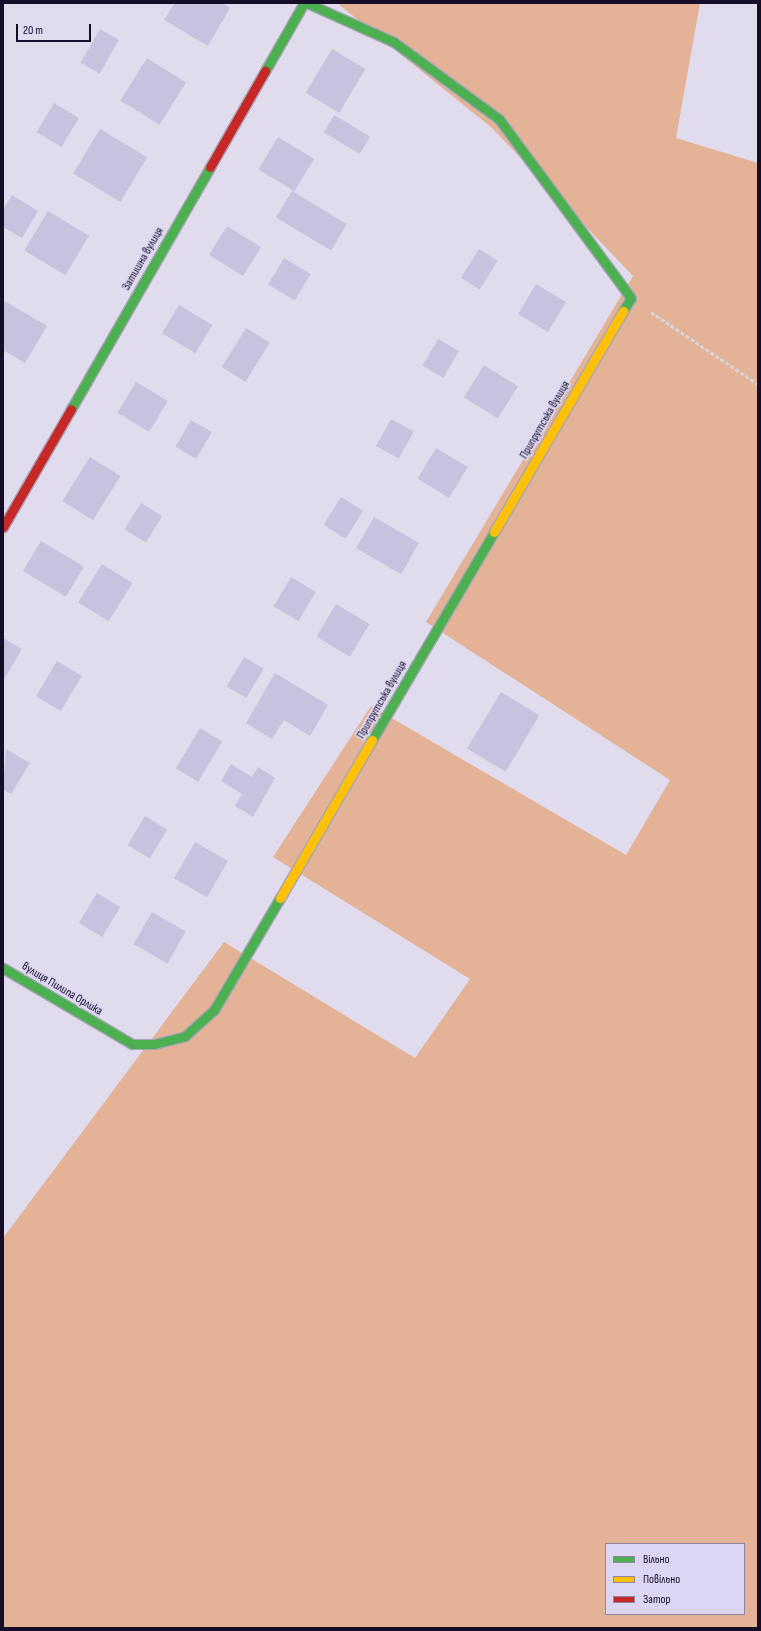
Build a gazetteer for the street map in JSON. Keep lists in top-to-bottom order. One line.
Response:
{"streets":{"street":["Затишна вулиця","Припрутська вулиця","вулиця Пилипа Орлика"]},"crossings":[["Припрутська вулиця","вулиця Пилипа Орлика"]],"legend":["Вільно","Повільно","Затор"],"scale_bar":"20 m"}
